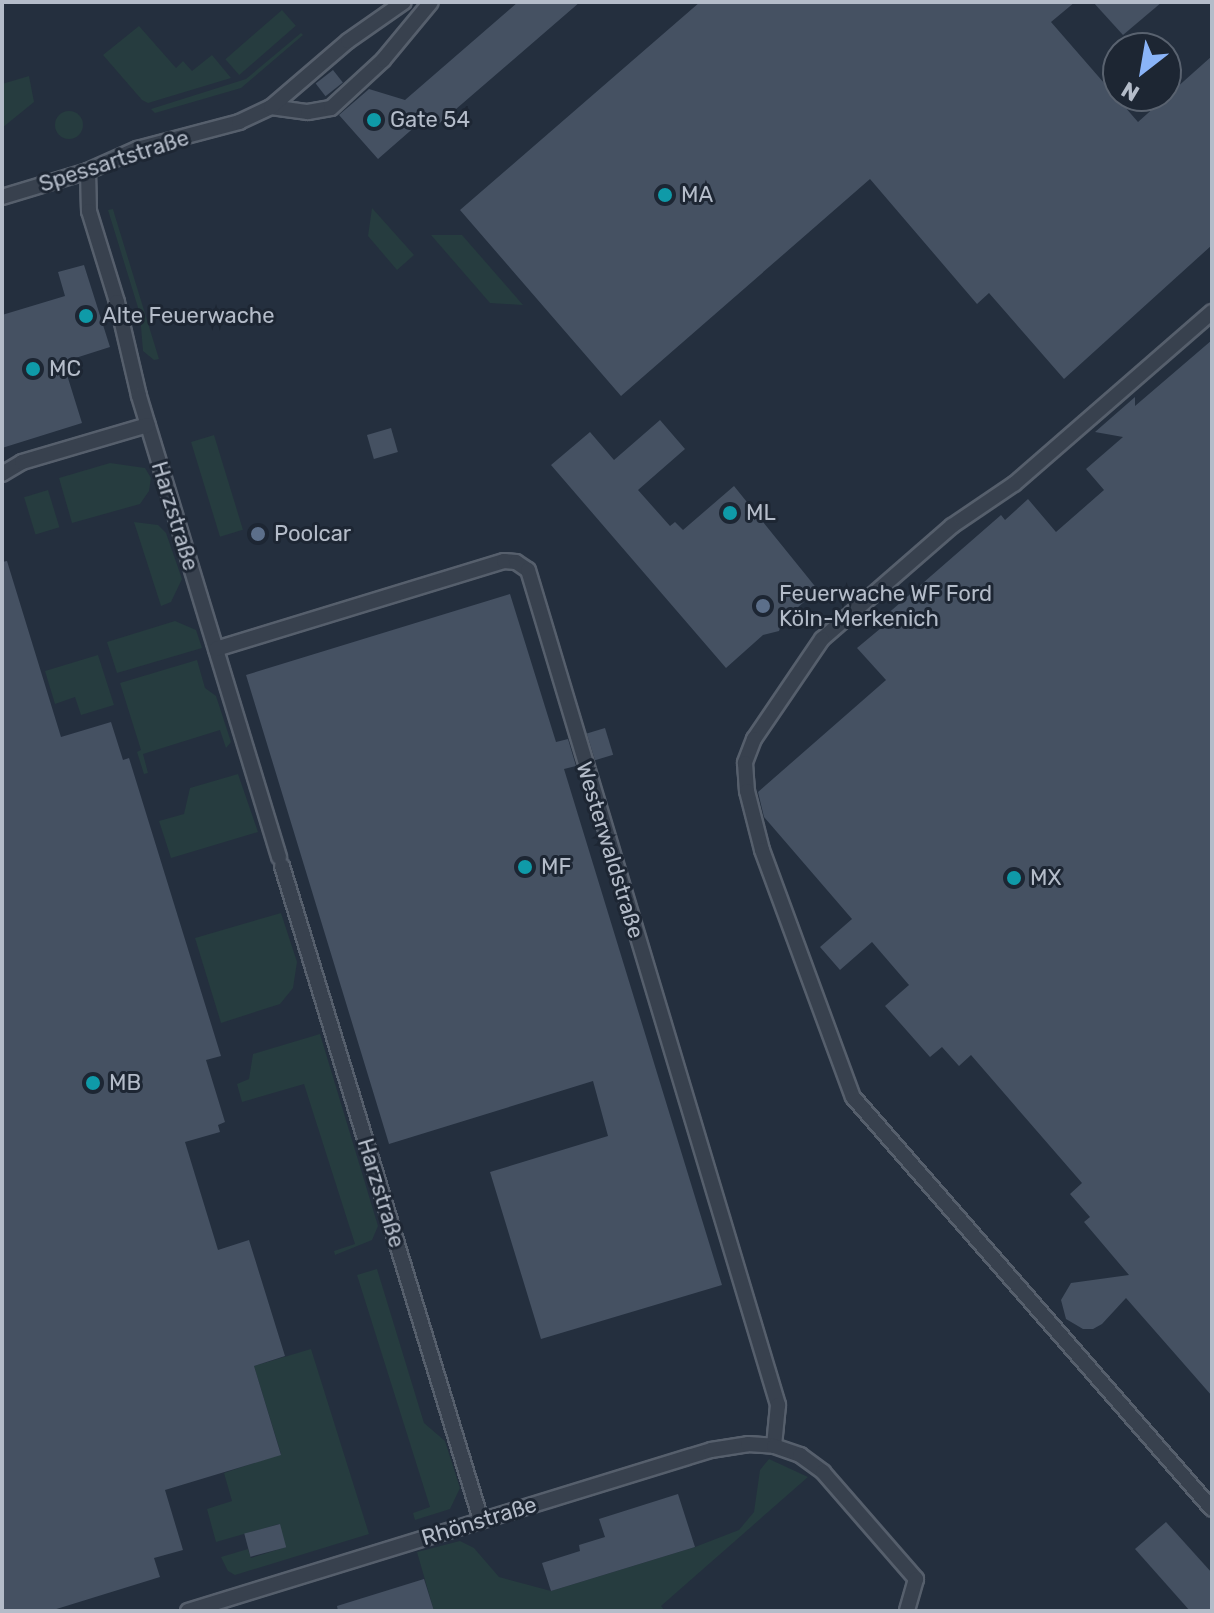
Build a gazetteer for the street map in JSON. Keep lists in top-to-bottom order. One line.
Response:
{"streets":{"lane":["Spessartstraße","Harzstraße","Westerwaldstraße","Rhönstraße"]},"crossings":[["Spessartstraße","Harzstraße"],["Harzstraße","Westerwaldstraße"],["Harzstraße","Rhönstraße"],["Westerwaldstraße","Rhönstraße"]],"places":["Gate 54","MA","Alte Feuerwache","MC","ML","Poolcar","Feuerwache WF Ford Köln-Merkenich","MF","MX","MB"],"north":"bottom left"}
